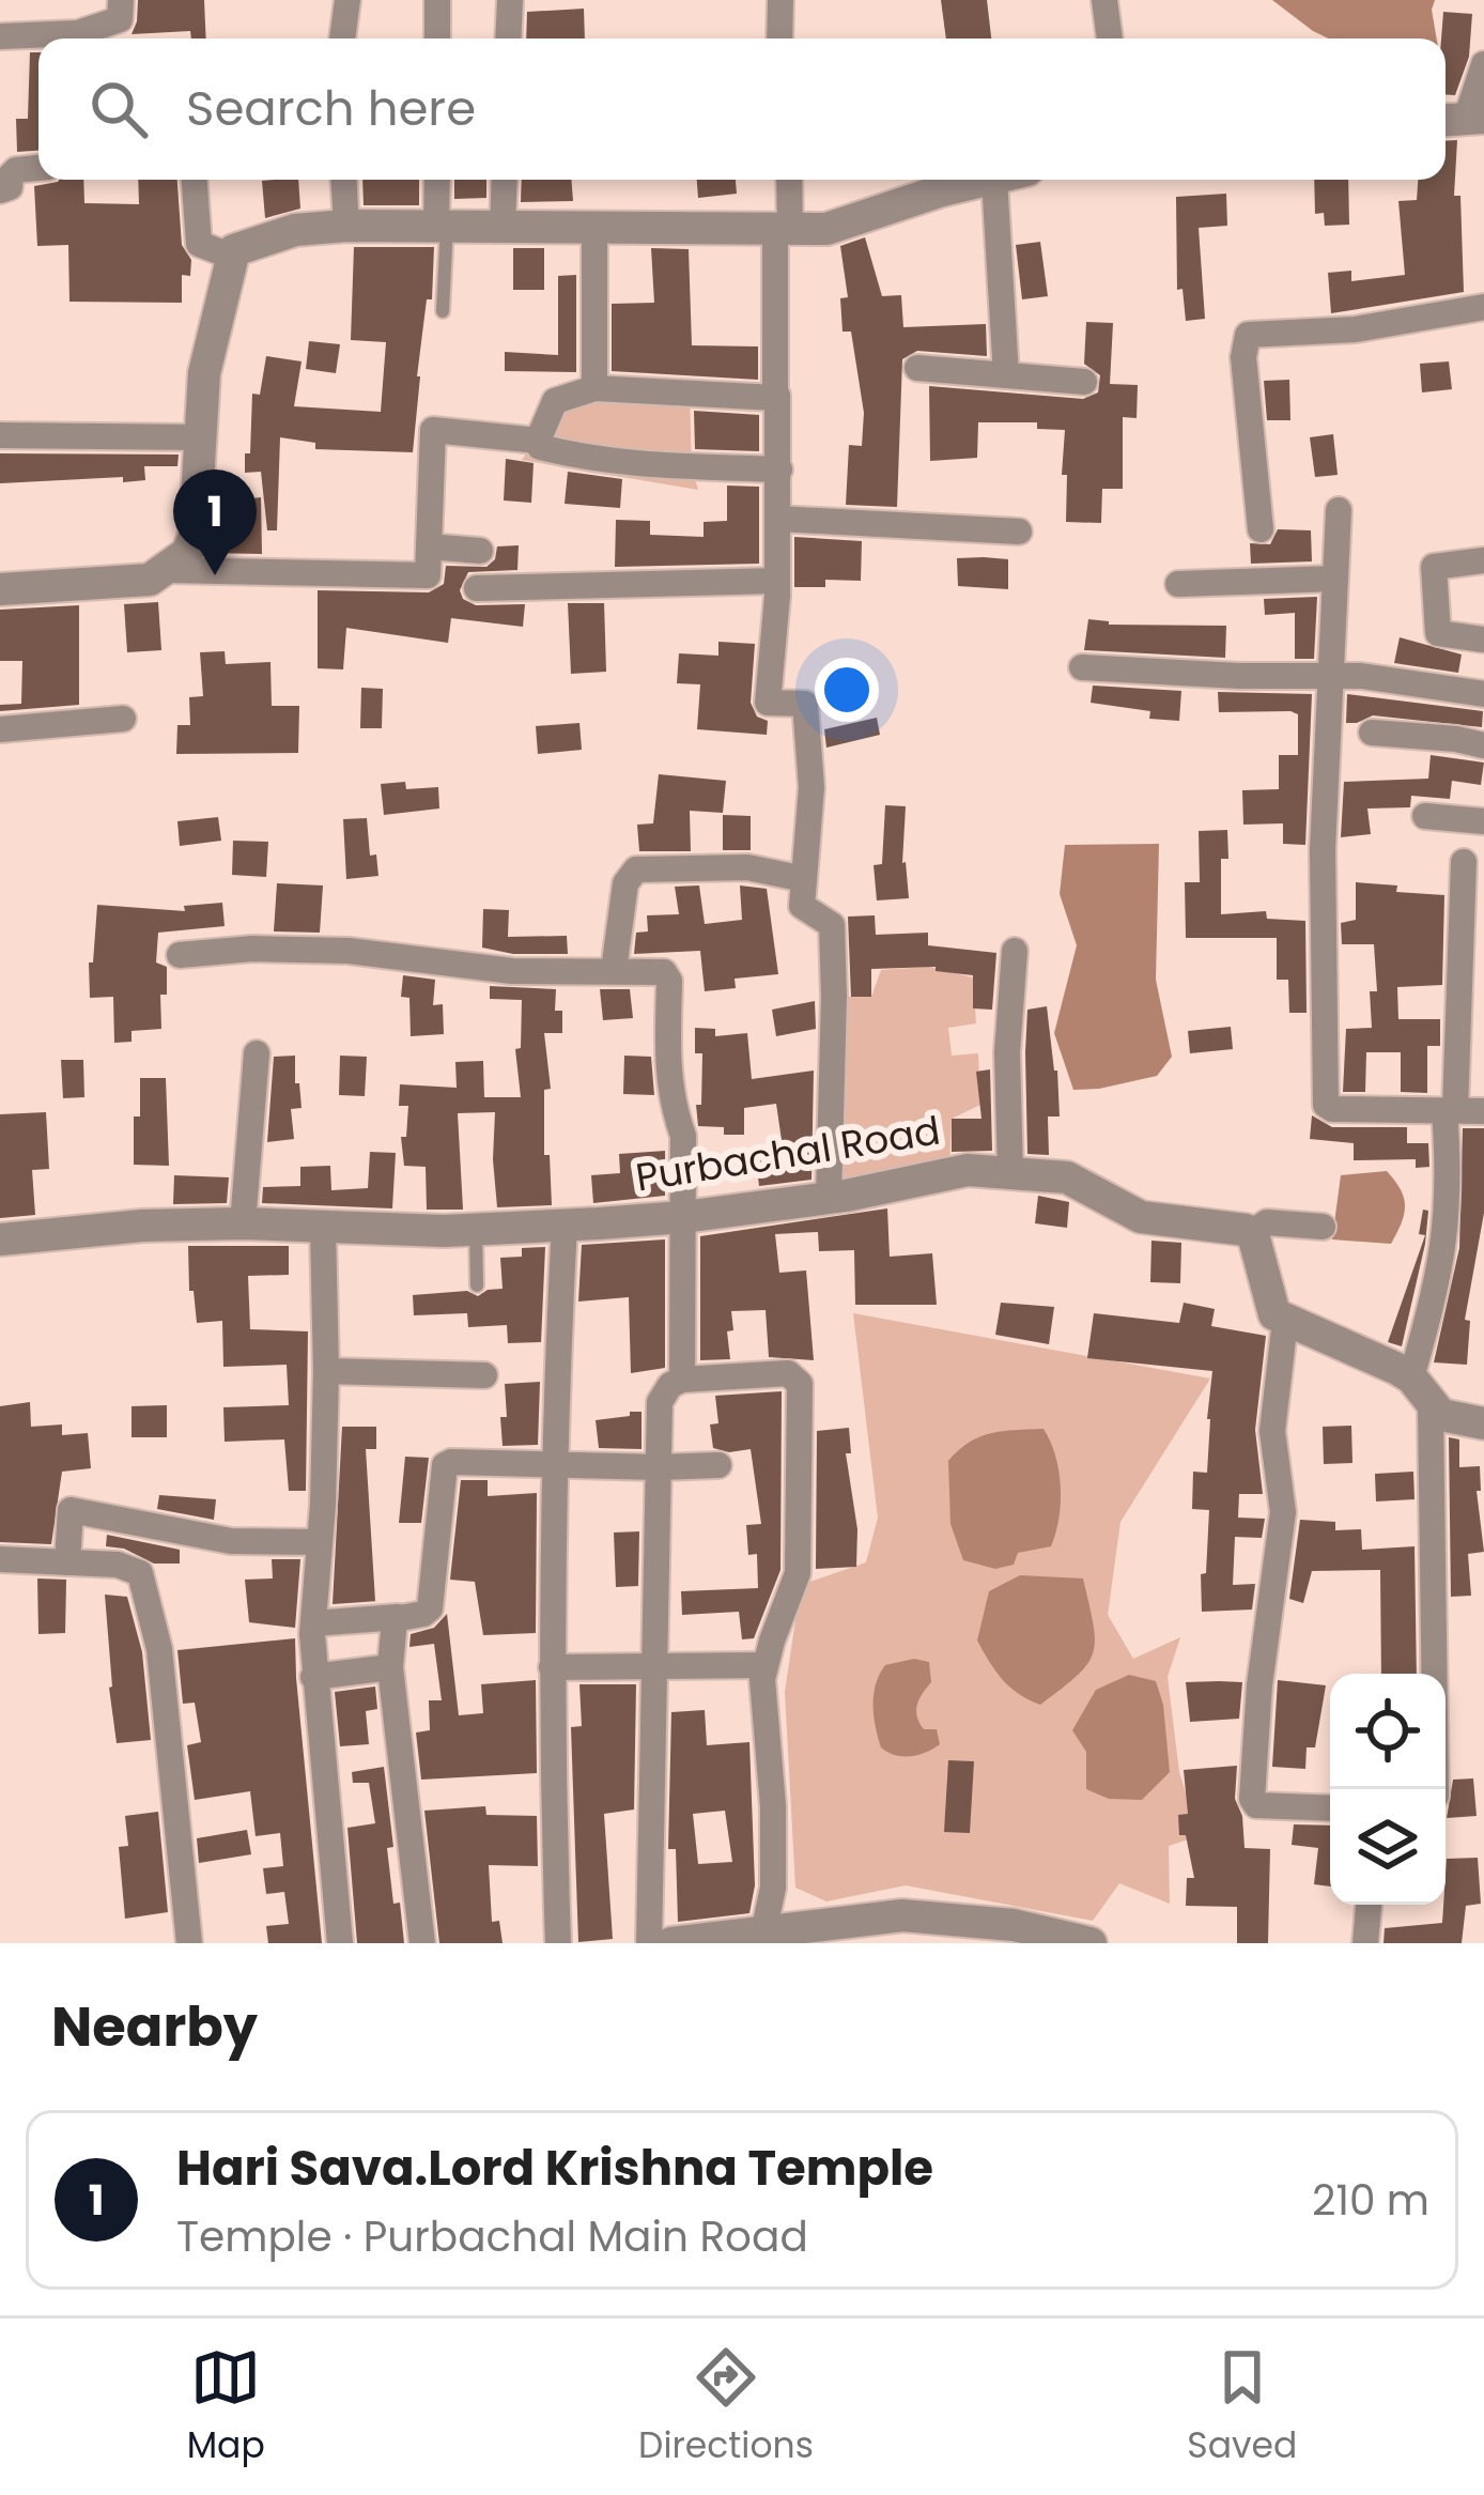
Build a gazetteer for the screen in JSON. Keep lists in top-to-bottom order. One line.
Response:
{"streets":{"street":["Purbachal Road"]},"page":{"search":"Search here","pins":"1","heading":"Nearby","list":[{"mark":"1","name":"Hari Sava.Lord Krishna Temple","note":"Temple · Purbachal Main Road","value":"210 m"}],"nav":["Map","Directions","Saved"]}}
